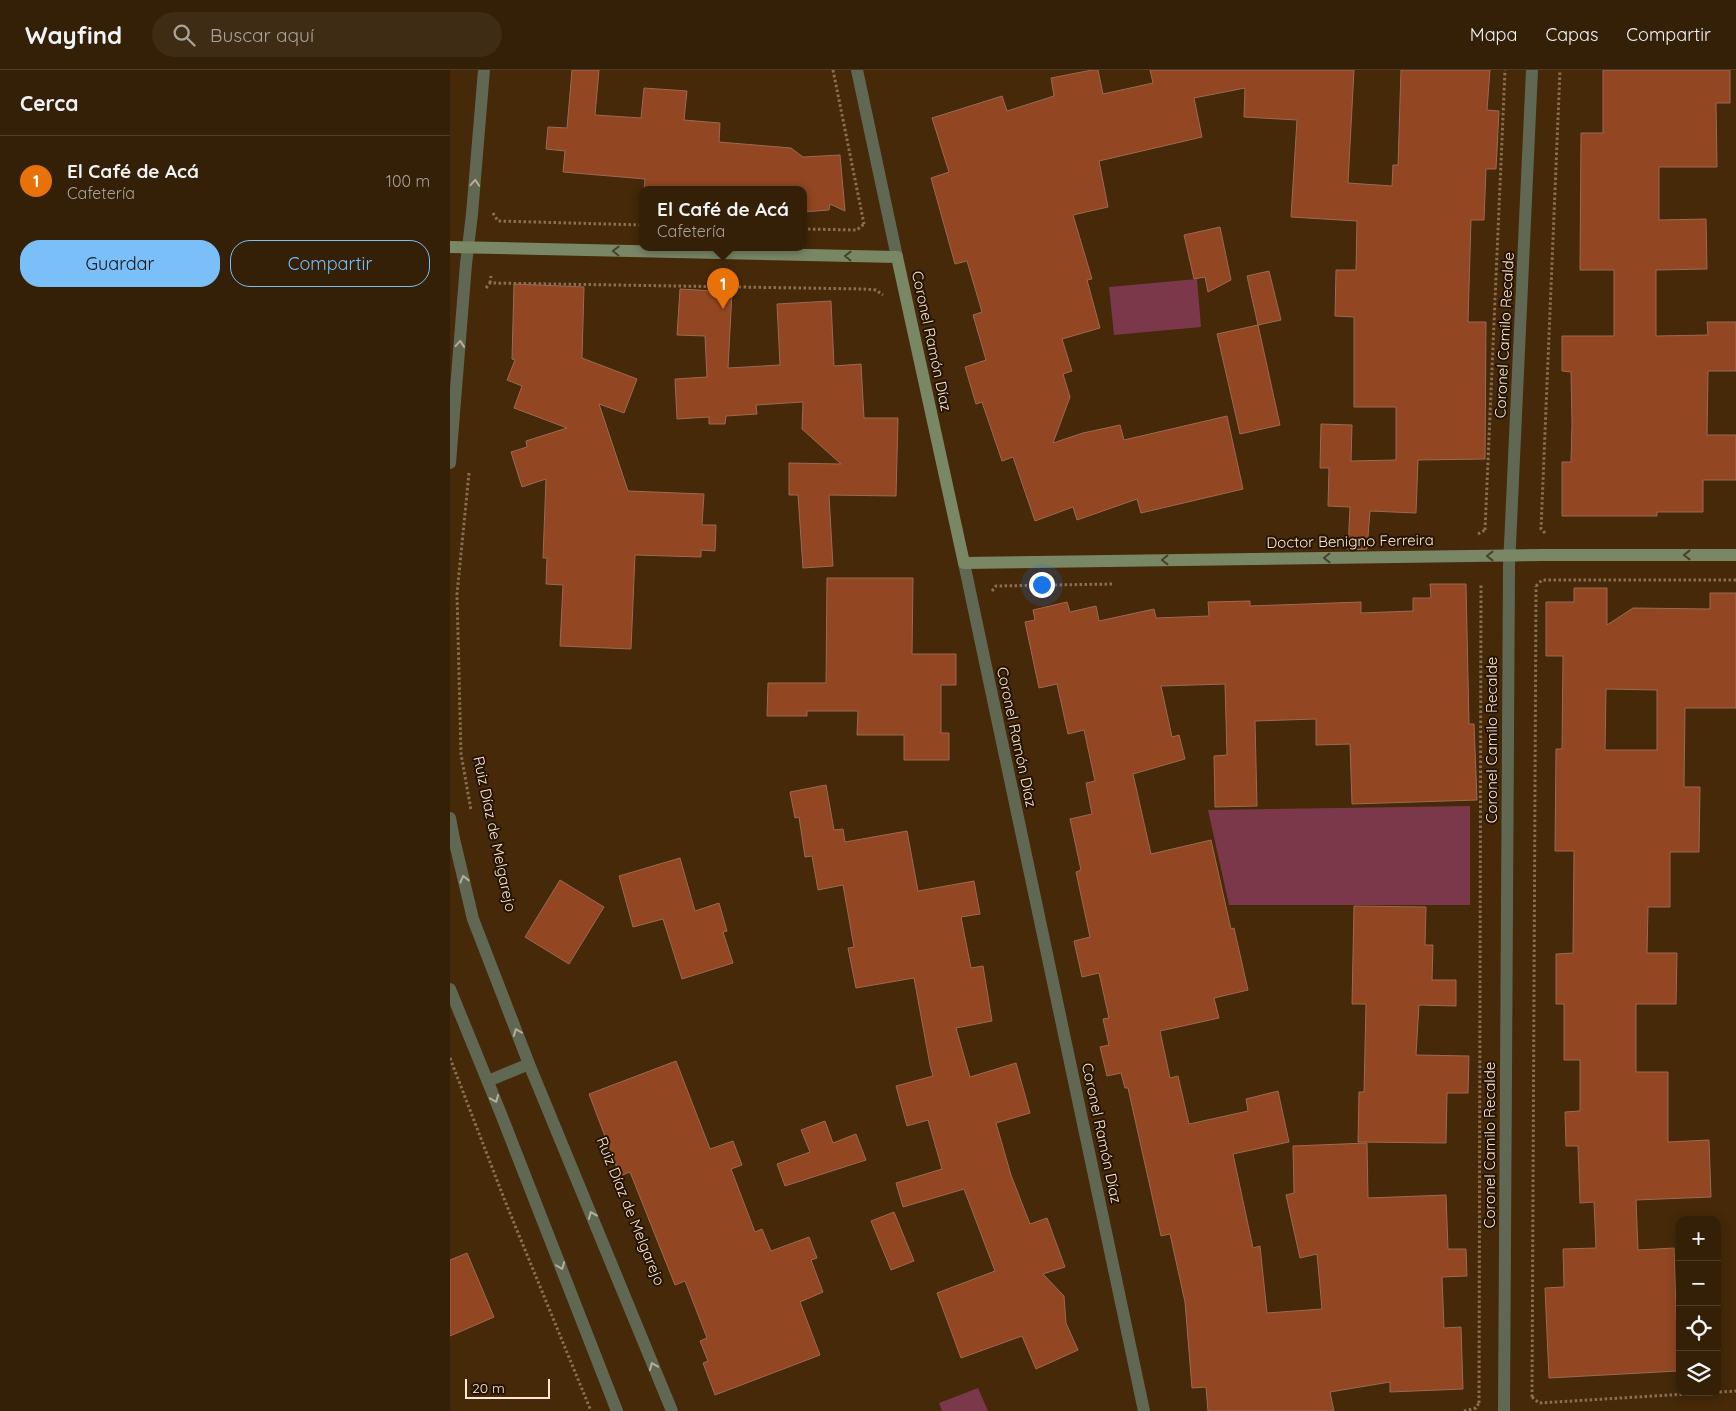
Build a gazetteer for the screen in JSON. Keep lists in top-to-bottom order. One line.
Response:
{"streets":{"street":["Coronel Camilo Recalde","Coronel Ramón Díaz","Doctor Benigno Ferreira"],"path":["Ruiz Díaz de Melgarejo"]},"crossings":[["Coronel Camilo Recalde","Doctor Benigno Ferreira"],["Coronel Ramón Díaz","Doctor Benigno Ferreira"]],"one_way":["Doctor Benigno Ferreira"],"scale_bar":"20 m","page":{"header":"Wayfind","search":"Buscar aquí","nav":["Mapa","Capas","Compartir"],"heading":"Cerca","list":[{"mark":"1","name":"El Café de Acá","note":"Cafetería","value":"100 m"}],"popup":["El Café de Acá","Cafetería"],"buttons":["Guardar","Compartir"],"pins":"1","map_buttons":["+","−"],"scale":"20 m"}}
